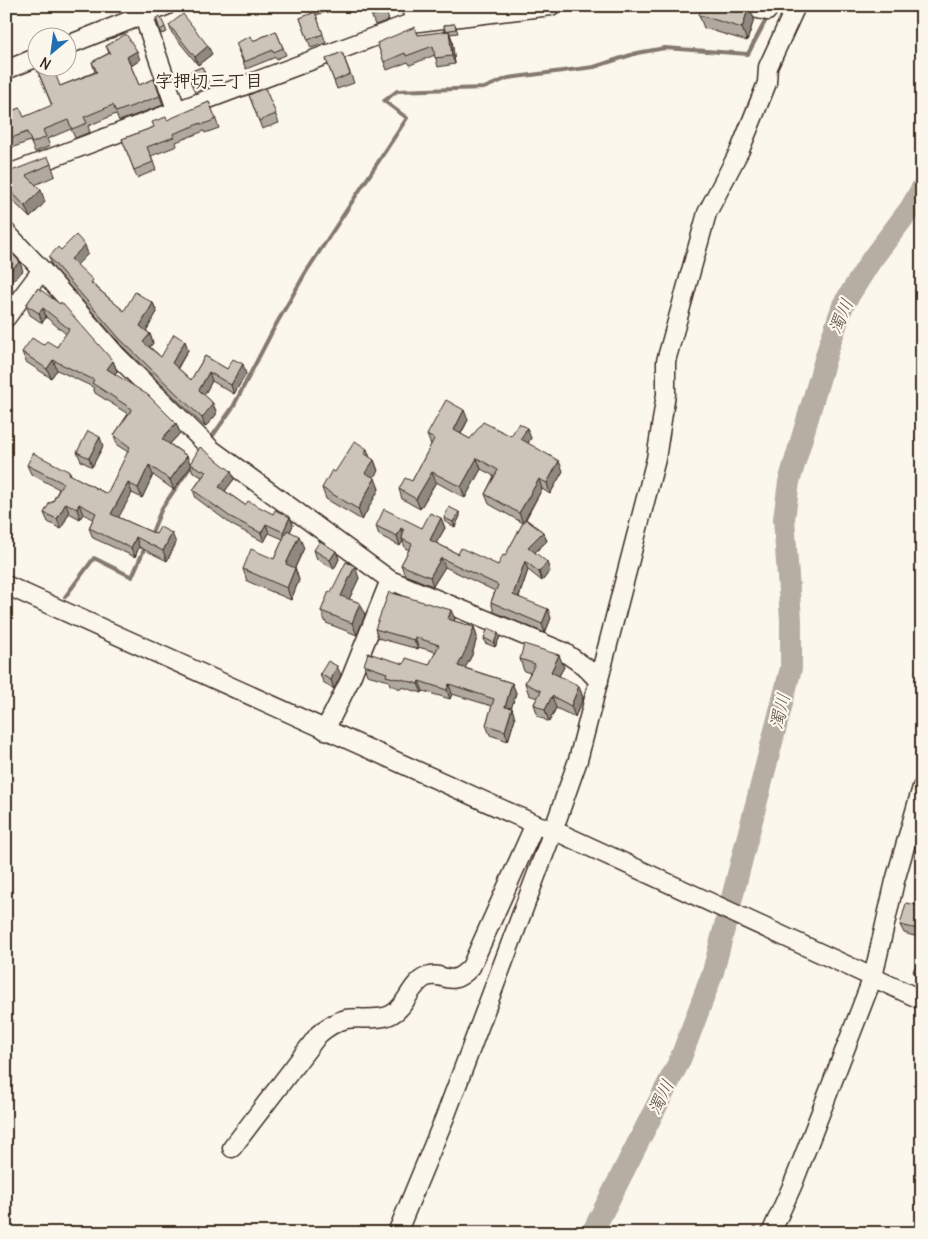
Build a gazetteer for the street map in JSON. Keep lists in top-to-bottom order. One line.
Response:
{"districts":["字押切三丁目"],"water":["濁川"],"north":"bottom left"}
